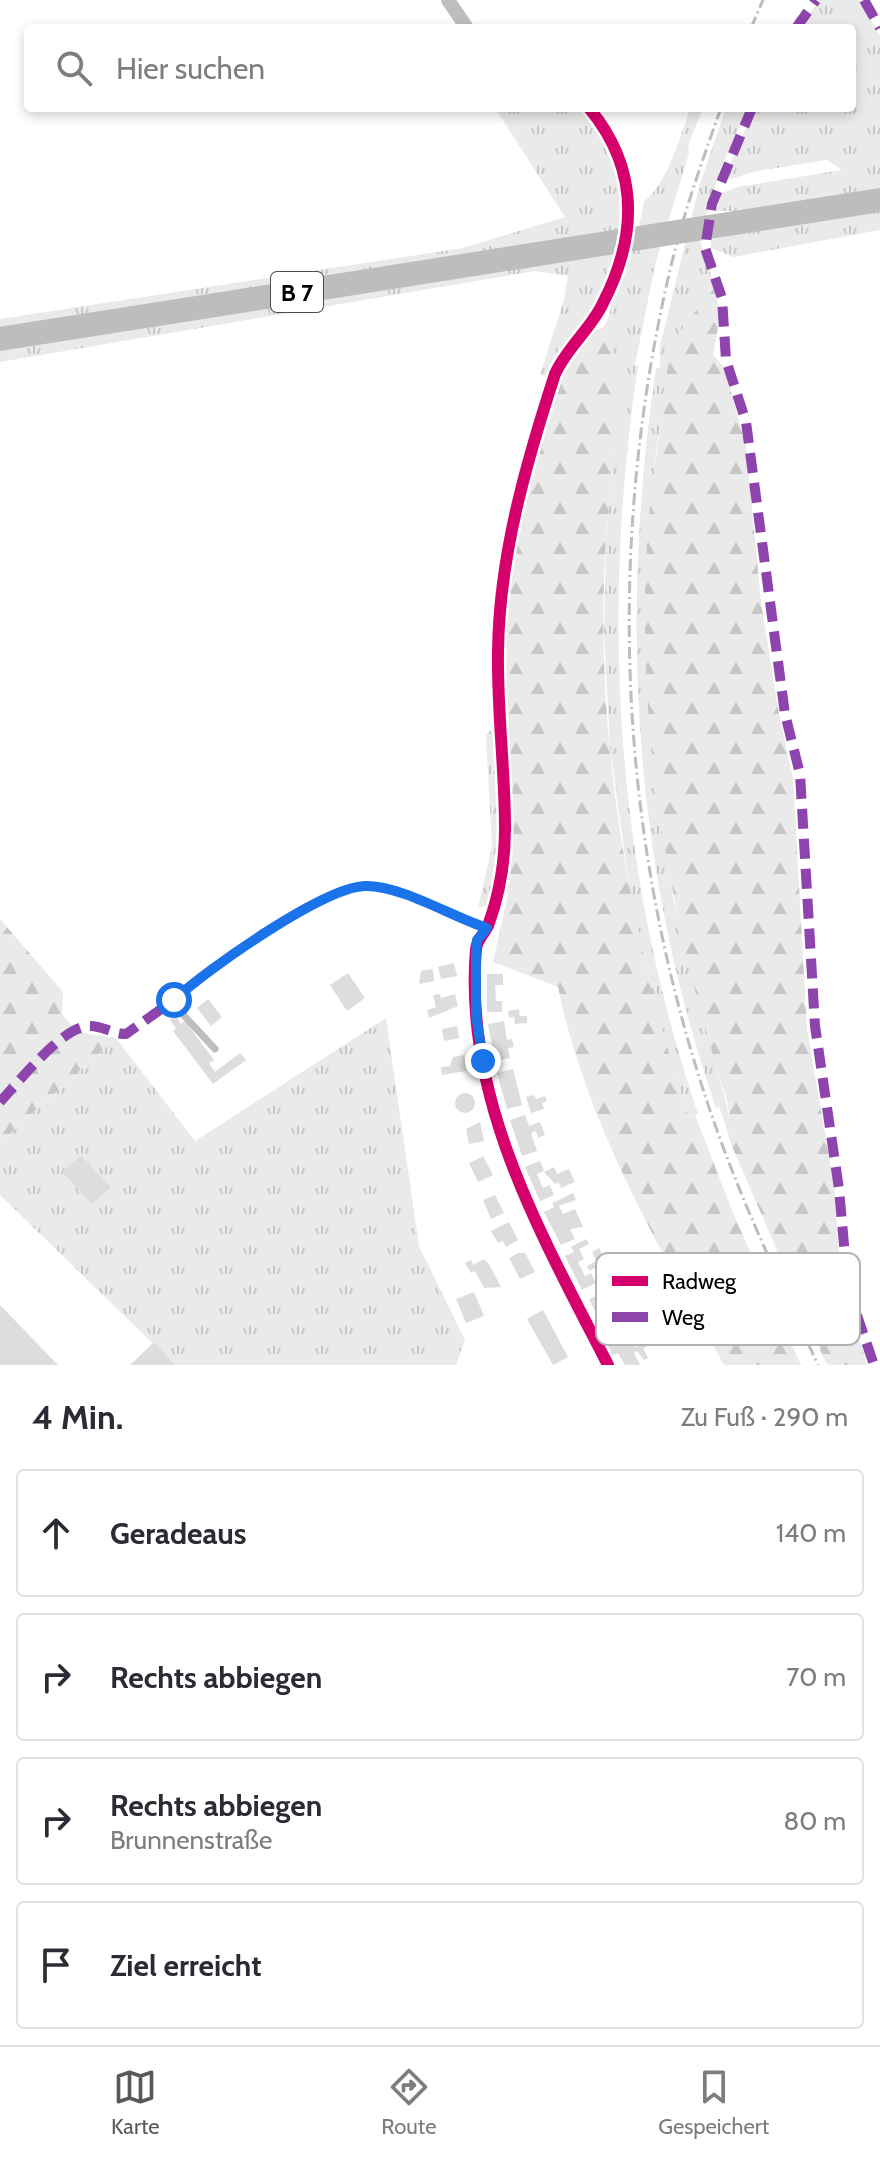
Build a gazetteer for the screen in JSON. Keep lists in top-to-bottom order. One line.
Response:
{"streets":{"highway":["B 7"]},"legend":["Radweg","Weg"],"page":{"search":"Hier suchen","heading":["4 Min.","Zu Fuß · 290 m"],"list":[["Geradeaus","140 m"],["Rechts abbiegen","70 m"],["Rechts abbiegen","Brunnenstraße","80 m"],"Ziel erreicht"],"nav":["Karte","Route","Gespeichert"]}}
